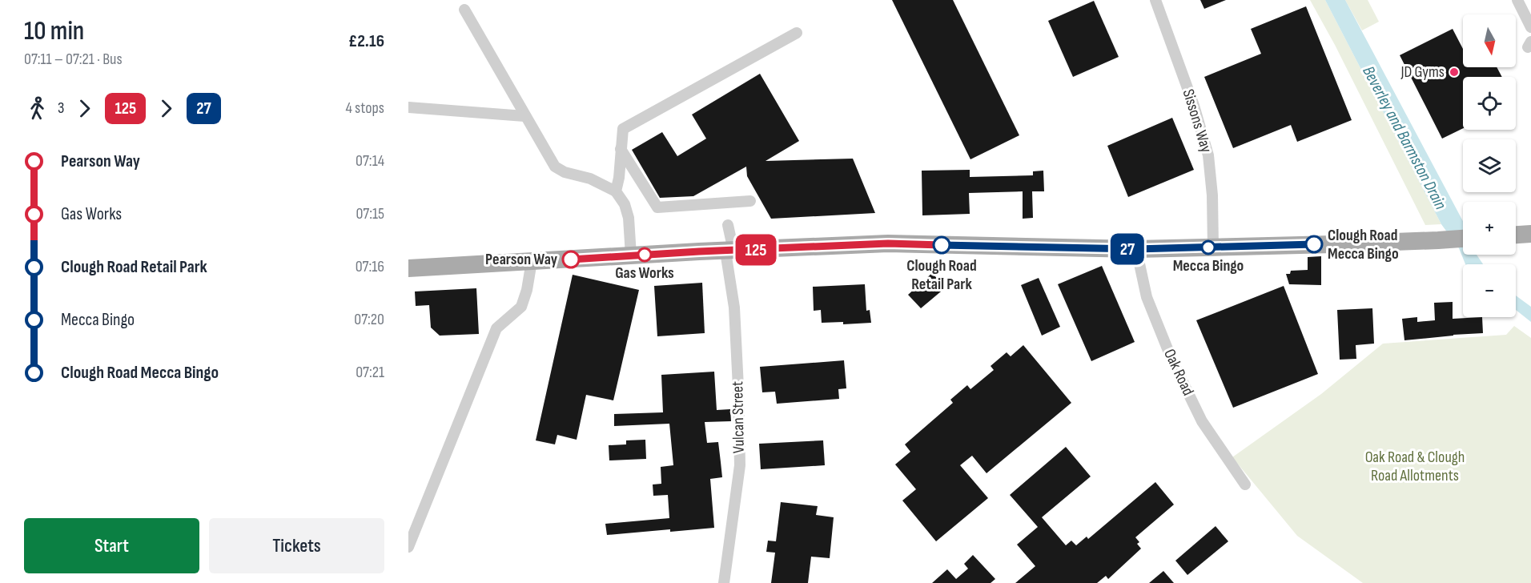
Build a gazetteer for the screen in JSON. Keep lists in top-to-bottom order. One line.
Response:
{"streets":{"street":["Sissons Way","Oak Road","Vulcan Street"]},"water":["Beverley and Barmston Drain"],"parks":["Oak Road & Clough Road Allotments"],"places":["JD Gyms","Clough Road Mecca Bingo","Clough Road Retail Park","Mecca Bingo","Gas Works","Pearson Way"],"lines":["bus line 125","bus line 27"],"north":"bottom","page":{"heading":["10 min","07:11 – 07:21 · Bus","£2.16"],"on_map":["125","27"],"map_buttons":["+","−"],"legs":["3","125","27","4 stops"],"list":[{"name":"Pearson Way","value":"07:14"},{"name":"Gas Works","value":"07:15"},{"name":"Clough Road Retail Park","value":"07:16"},{"name":"Mecca Bingo","value":"07:20"},{"name":"Clough Road Mecca Bingo","value":"07:21"}],"buttons":["Start","Tickets"]}}
